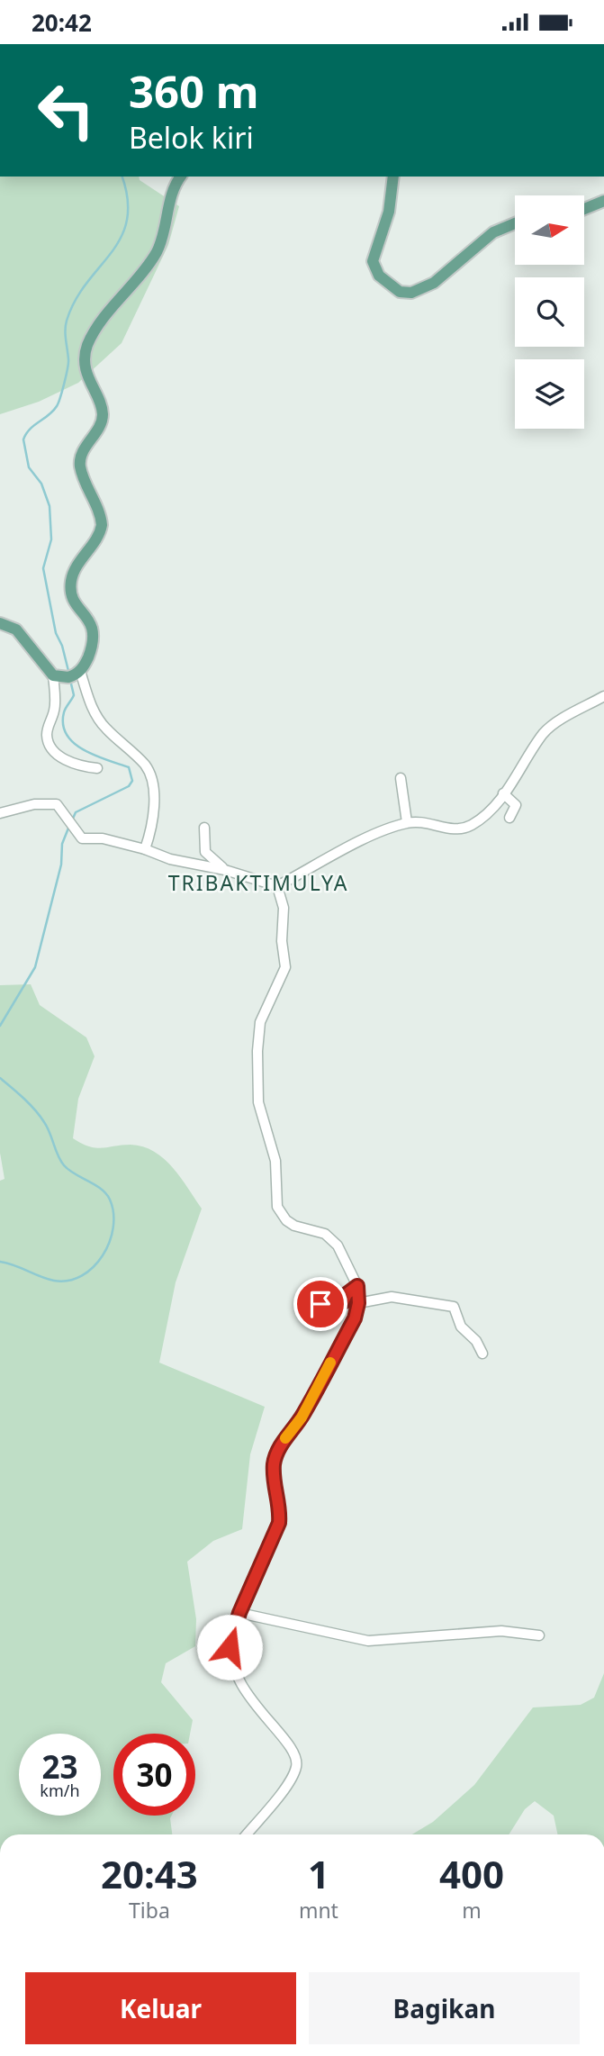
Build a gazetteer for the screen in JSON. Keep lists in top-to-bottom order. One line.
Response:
{"districts":["TRIBAKTIMULYA"],"north":"right","page":{"status":"20:42","turn":["360 m","Belok kiri"],"speed":"23 km/h","limit":"30","eta":["20:43","Tiba","1","mnt","400","m"],"buttons":["Keluar","Bagikan"]}}
